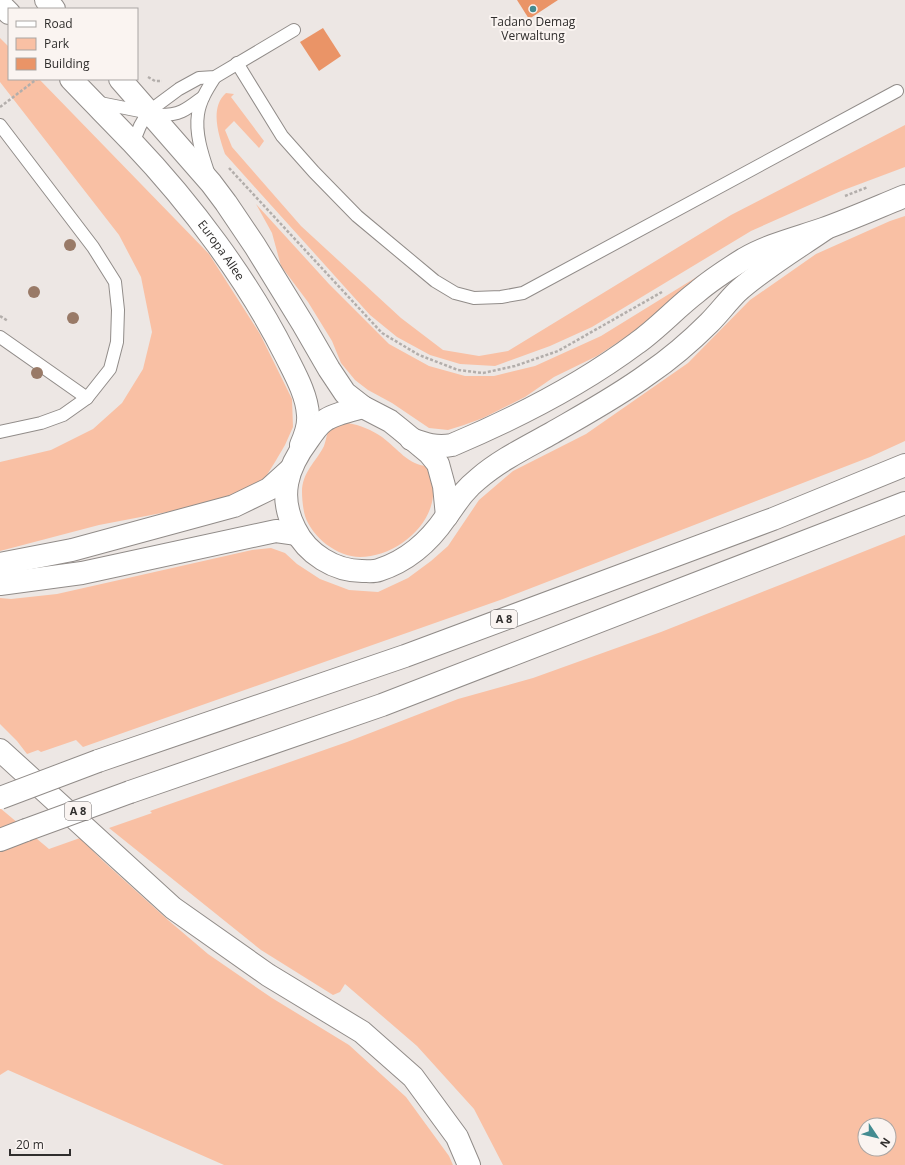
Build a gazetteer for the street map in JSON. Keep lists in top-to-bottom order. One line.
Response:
{"streets":{"main road":["Europa Allee","A 8"]},"places":["Tadano Demag Verwaltung"],"legend":["Road","Park","Building"],"scale_bar":"20 m","north":"bottom right"}
